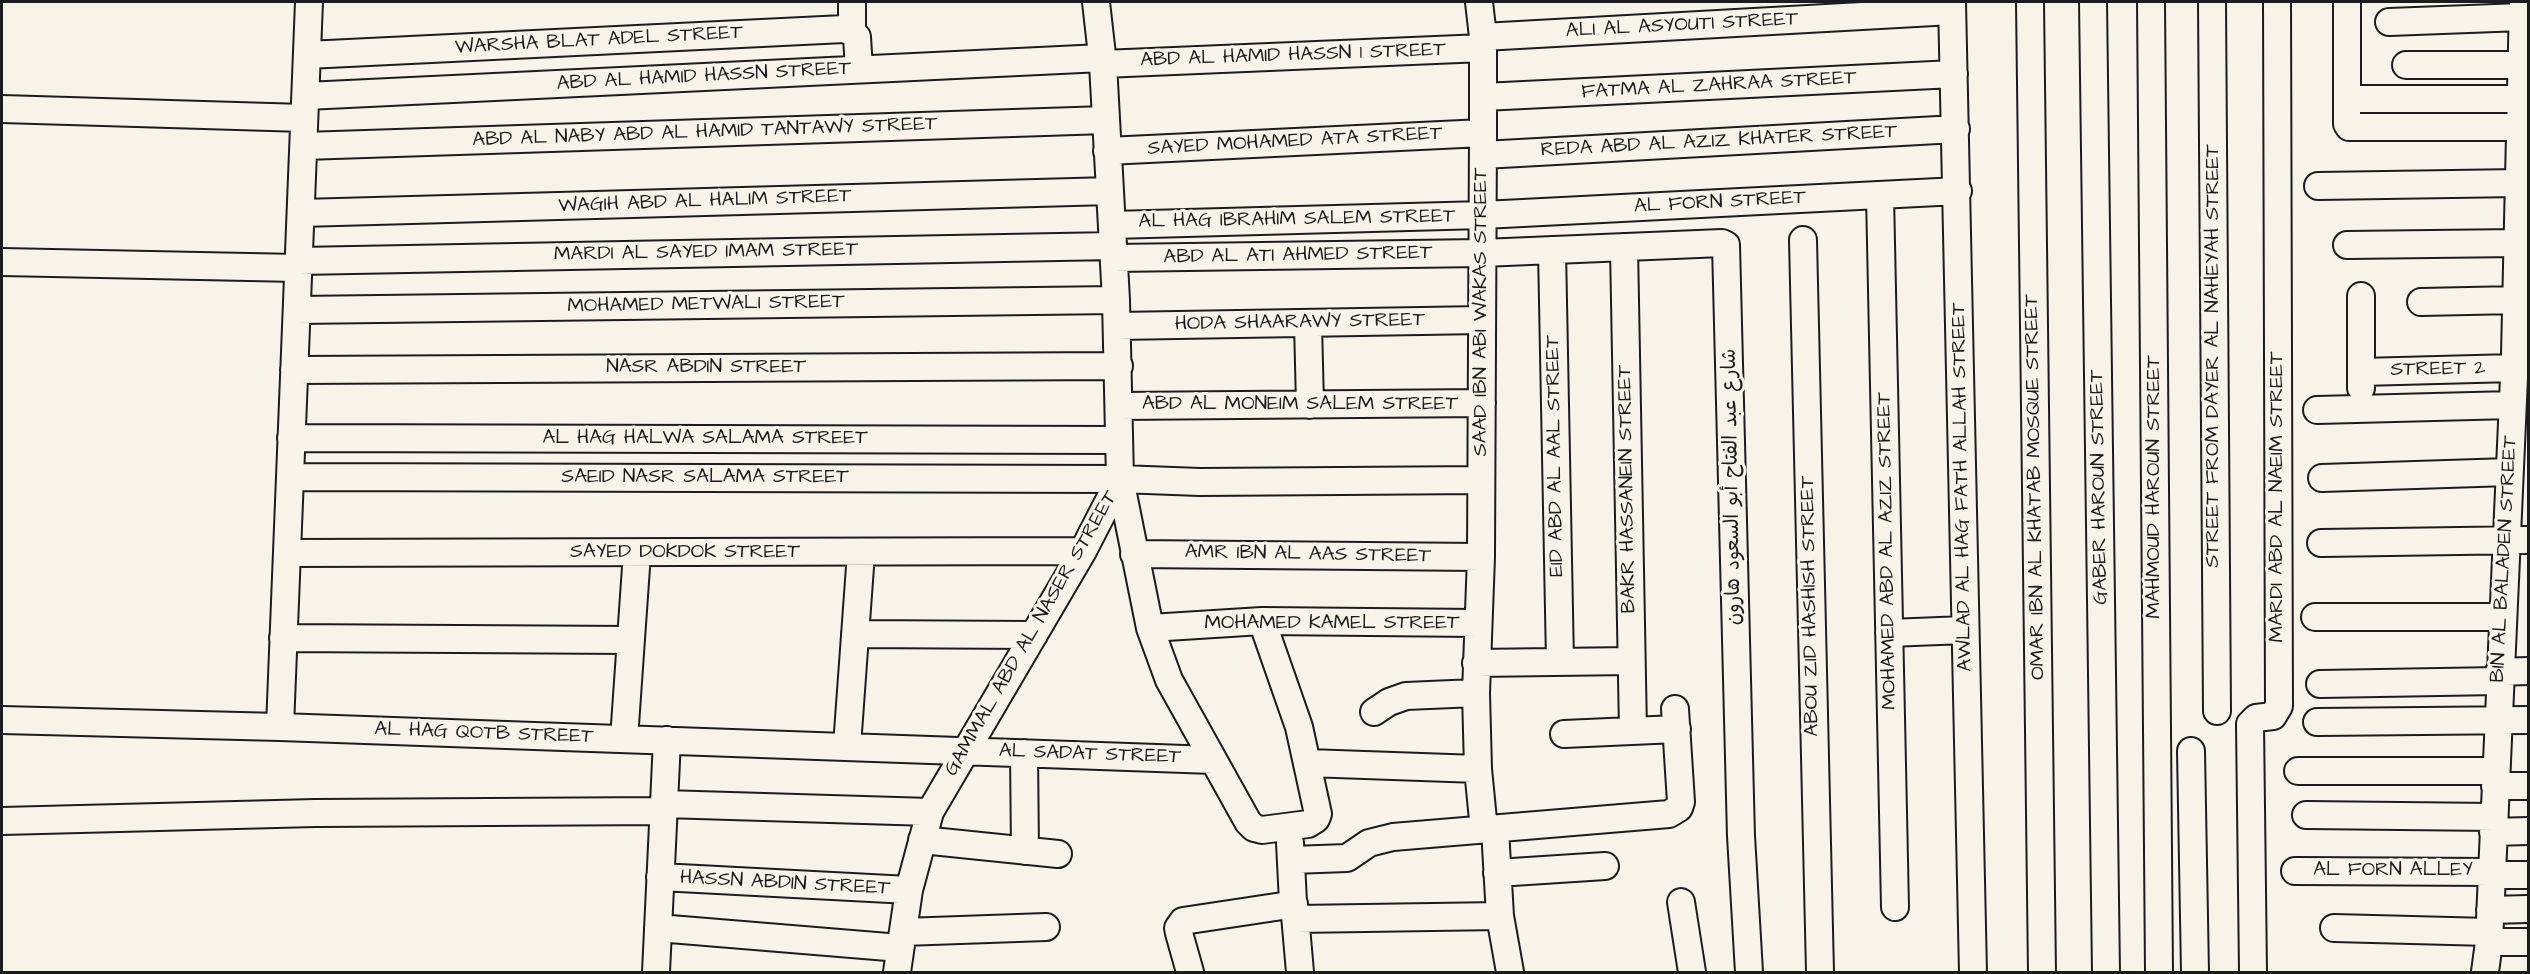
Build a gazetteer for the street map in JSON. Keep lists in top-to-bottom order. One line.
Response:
{"streets":{"street":["ALI AL ASYOUTI STREET","WARSHA BLAT ADEL STREET","ABD AL HAMID HASSN 1 STREET","ABD AL HAMID HASSN STREET","FATMA AL ZAHRAA STREET","ABD AL NABY ABD AL HAMID TANTAWY STREET","SAYED MOHAMED ATA STREET","REDA ABD AL AZIZ KHATER STREET","WAGIH ABD AL HALIM STREET","AL FORN STREET","AL HAG IBRAHIM SALEM STREET","MARDI AL SAYED IMAM STREET","ABD AL ATI AHMED STREET","MOHAMED METWALI STREET","SAAD IBN ABI WAKAS STREET","HODA SHAARAWY STREET","STREET FROM DAYER AL NAHEYAH STREET","NASR ABDIN STREET","STREET 2","ABD AL MONEIM SALEM STREET","AL HAG HALWA SALAMA STREET","EID ABD AL AAL STREET","SAEID NASR SALAMA STREET","شارع عبد الفتاح أبو السعود هارون","AWLAD AL HAG FATH ALLAH STREET","OMAR IBN AL KHATAB MOSQUE STREET","GABER HAROUN STREET","MAHMOUD HAROUN STREET","BAKR HASSANEIN STREET","MARDI ABD AL NAEIM STREET","MOHAMED ABD AL AZIZ STREET","SAYED DOKDOK STREET","AMR IBN AL AAS STREET","BIN AL BALADEN STREET","ABOU ZID HASHISH STREET","MOHAMED KAMEL STREET","GAMMAL ABD AL NASER STREET","AL HAG QOTB STREET","AL SADAT STREET","AL FORN ALLEY","HASSN ABDIN STREET"]},"crossings":[["ALI AL ASYOUTI STREET","ABD AL HAMID HASSN 1 STREET"],["ALI AL ASYOUTI STREET","SAAD IBN ABI WAKAS STREET"],["ALI AL ASYOUTI STREET","AWLAD AL HAG FATH ALLAH STREET"],["ABD AL HAMID HASSN 1 STREET","ABD AL HAMID HASSN STREET"],["ABD AL HAMID HASSN 1 STREET","SAAD IBN ABI WAKAS STREET"],["ABD AL HAMID HASSN 1 STREET","GAMMAL ABD AL NASER STREET"],["ABD AL HAMID HASSN STREET","GAMMAL ABD AL NASER STREET"],["FATMA AL ZAHRAA STREET","SAAD IBN ABI WAKAS STREET"],["FATMA AL ZAHRAA STREET","AWLAD AL HAG FATH ALLAH STREET"],["ABD AL NABY ABD AL HAMID TANTAWY STREET","GAMMAL ABD AL NASER STREET"],["SAYED MOHAMED ATA STREET","REDA ABD AL AZIZ KHATER STREET"],["SAYED MOHAMED ATA STREET","SAAD IBN ABI WAKAS STREET"],["SAYED MOHAMED ATA STREET","GAMMAL ABD AL NASER STREET"],["REDA ABD AL AZIZ KHATER STREET","SAAD IBN ABI WAKAS STREET"],["REDA ABD AL AZIZ KHATER STREET","AWLAD AL HAG FATH ALLAH STREET"],["WAGIH ABD AL HALIM STREET","GAMMAL ABD AL NASER STREET"],["AL FORN STREET","AL HAG IBRAHIM SALEM STREET"],["AL FORN STREET","SAAD IBN ABI WAKAS STREET"],["AL FORN STREET","AWLAD AL HAG FATH ALLAH STREET"],["AL FORN STREET","MOHAMED ABD AL AZIZ STREET"],["AL HAG IBRAHIM SALEM STREET","MARDI AL SAYED IMAM STREET"],["AL HAG IBRAHIM SALEM STREET","ABD AL ATI AHMED STREET"],["AL HAG IBRAHIM SALEM STREET","SAAD IBN ABI WAKAS STREET"],["AL HAG IBRAHIM SALEM STREET","GAMMAL ABD AL NASER STREET"],["MARDI AL SAYED IMAM STREET","ABD AL ATI AHMED STREET"],["MARDI AL SAYED IMAM STREET","GAMMAL ABD AL NASER STREET"],["ABD AL ATI AHMED STREET","SAAD IBN ABI WAKAS STREET"],["ABD AL ATI AHMED STREET","شارع عبد الفتاح أبو السعود هارون"],["ABD AL ATI AHMED STREET","GAMMAL ABD AL NASER STREET"],["MOHAMED METWALI STREET","GAMMAL ABD AL NASER STREET"],["SAAD IBN ABI WAKAS STREET","HODA SHAARAWY STREET"],["SAAD IBN ABI WAKAS STREET","ABD AL MONEIM SALEM STREET"],["SAAD IBN ABI WAKAS STREET","SAEID NASR SALAMA STREET"],["SAAD IBN ABI WAKAS STREET","شارع عبد الفتاح أبو السعود هارون"],["SAAD IBN ABI WAKAS STREET","AMR IBN AL AAS STREET"],["SAAD IBN ABI WAKAS STREET","MOHAMED KAMEL STREET"],["HODA SHAARAWY STREET","GAMMAL ABD AL NASER STREET"],["NASR ABDIN STREET","GAMMAL ABD AL NASER STREET"],["STREET 2","BIN AL BALADEN STREET"],["ABD AL MONEIM SALEM STREET","GAMMAL ABD AL NASER STREET"],["AL HAG HALWA SALAMA STREET","GAMMAL ABD AL NASER STREET"],["EID ABD AL AAL STREET","شارع عبد الفتاح أبو السعود هارون"],["SAEID NASR SALAMA STREET","GAMMAL ABD AL NASER STREET"],["شارع عبد الفتاح أبو السعود هارون","BAKR HASSANEIN STREET"],["SAYED DOKDOK STREET","GAMMAL ABD AL NASER STREET"],["BIN AL BALADEN STREET","AL FORN ALLEY"],["GAMMAL ABD AL NASER STREET","AL HAG QOTB STREET"],["GAMMAL ABD AL NASER STREET","AL SADAT STREET"],["GAMMAL ABD AL NASER STREET","HASSN ABDIN STREET"],["AL HAG QOTB STREET","AL SADAT STREET"]]}
